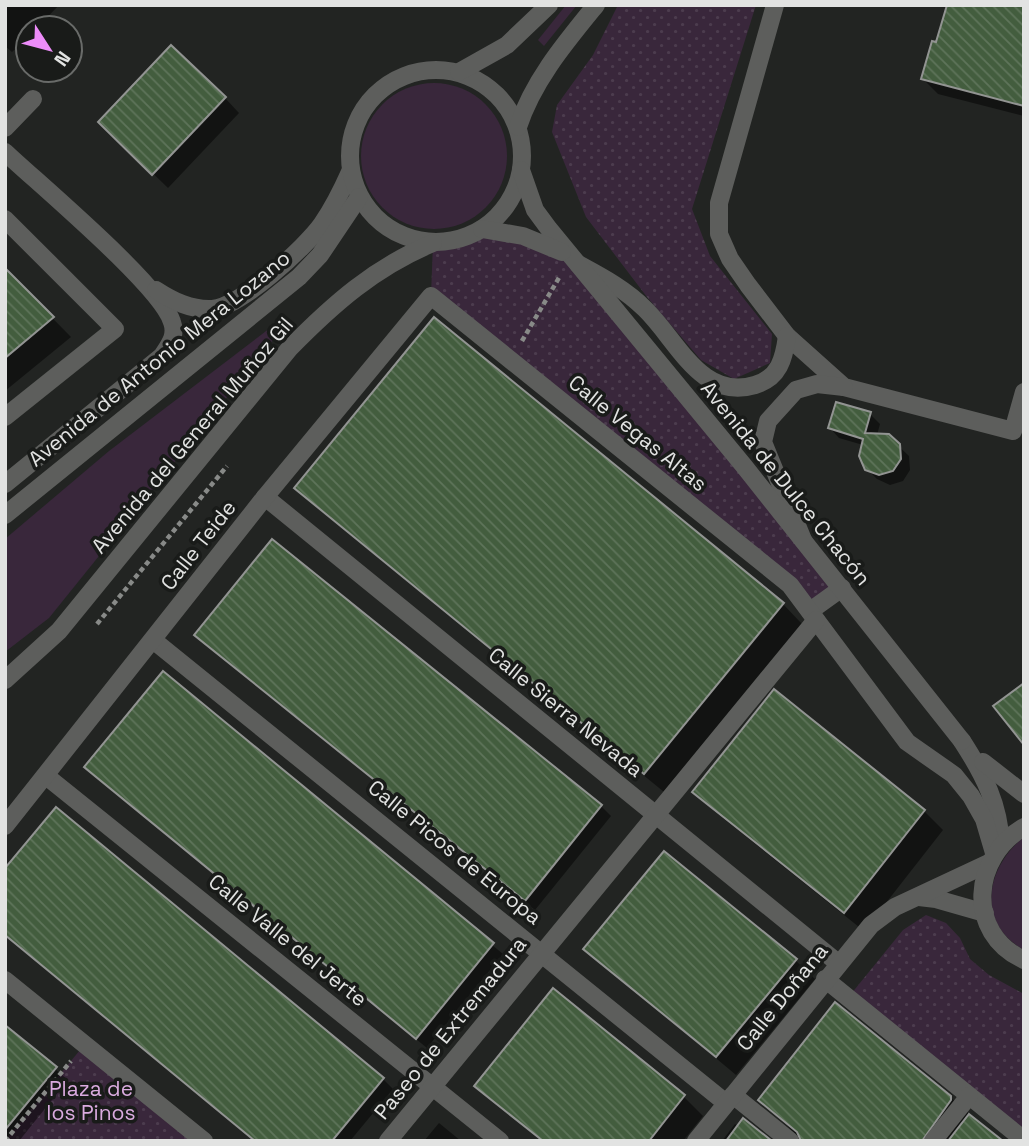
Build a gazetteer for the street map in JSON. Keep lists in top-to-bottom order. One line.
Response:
{"streets":{"street":["Avenida de Antonio Mera Lozano","Calle Vegas Altas","Avenida del General Muñoz Gil","Avenida de Dulce Chacón","Calle Teide","Calle Sierra Nevada","Calle Picos de Europa","Calle Valle del Jerte","Calle Doñana","Paseo de Extremadura"]},"crossings":[["Avenida de Antonio Mera Lozano","Avenida del General Muñoz Gil"],["Avenida de Antonio Mera Lozano","Avenida de Dulce Chacón"],["Calle Vegas Altas","Avenida de Dulce Chacón"],["Calle Vegas Altas","Calle Teide"],["Calle Vegas Altas","Calle Doñana"],["Calle Vegas Altas","Paseo de Extremadura"],["Avenida del General Muñoz Gil","Avenida de Dulce Chacón"],["Avenida de Dulce Chacón","Calle Doñana"],["Calle Teide","Calle Sierra Nevada"],["Calle Teide","Calle Picos de Europa"],["Calle Teide","Calle Valle del Jerte"],["Calle Sierra Nevada","Calle Doñana"],["Calle Sierra Nevada","Paseo de Extremadura"],["Calle Picos de Europa","Calle Doñana"],["Calle Picos de Europa","Paseo de Extremadura"],["Calle Valle del Jerte","Paseo de Extremadura"]],"parks":["Plaza de los Pinos"],"north":"bottom right"}
